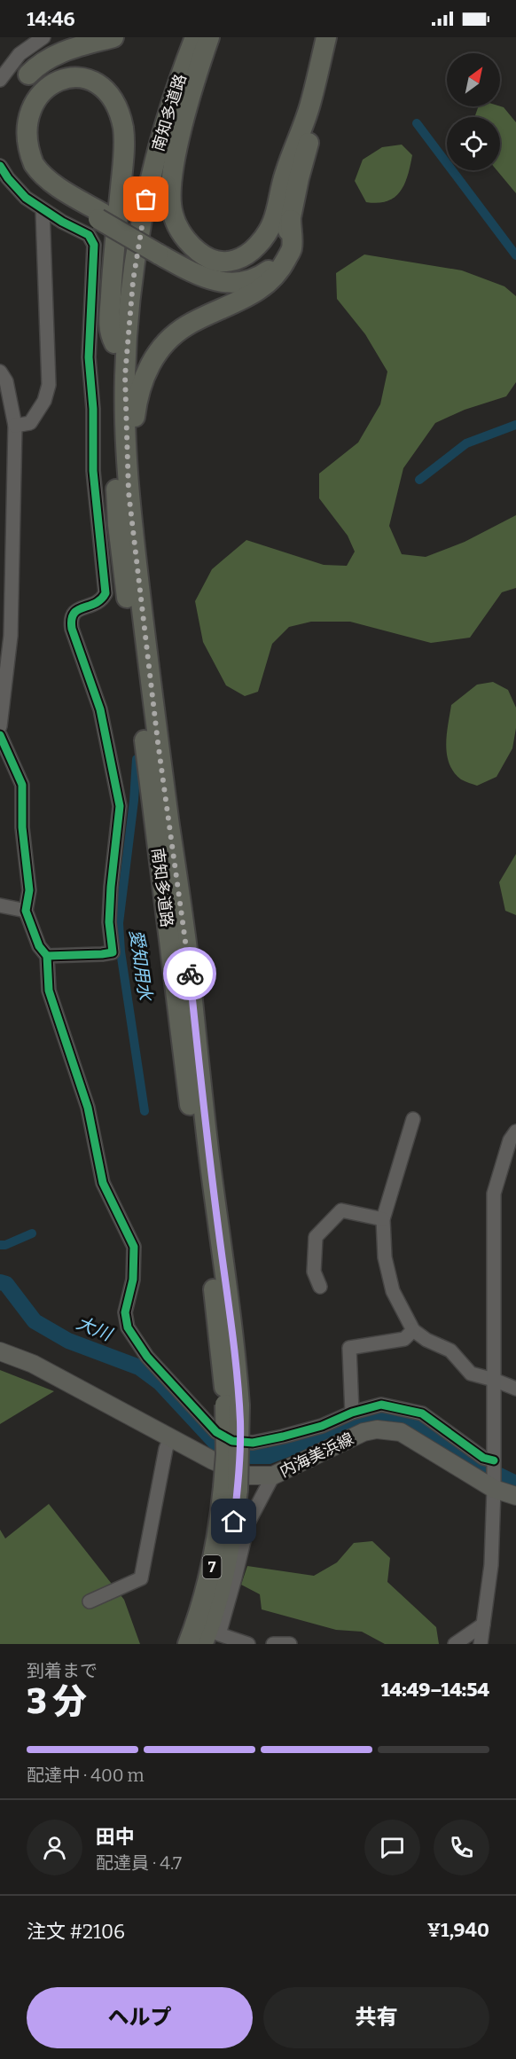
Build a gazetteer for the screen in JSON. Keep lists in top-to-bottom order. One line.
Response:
{"streets":{"highway":["南知多道路","7"],"main road":["内海美浜線"]},"water":["愛知用水","大川"],"north":"top right","page":{"status":"14:46","heading":["3 分","到着まで","14:49–14:54"],"panel":["田中","配達員 · 4.7","注文 #2106","¥1,940"],"bar":"配達中 · 400 m","buttons":["ヘルプ","共有"]}}
